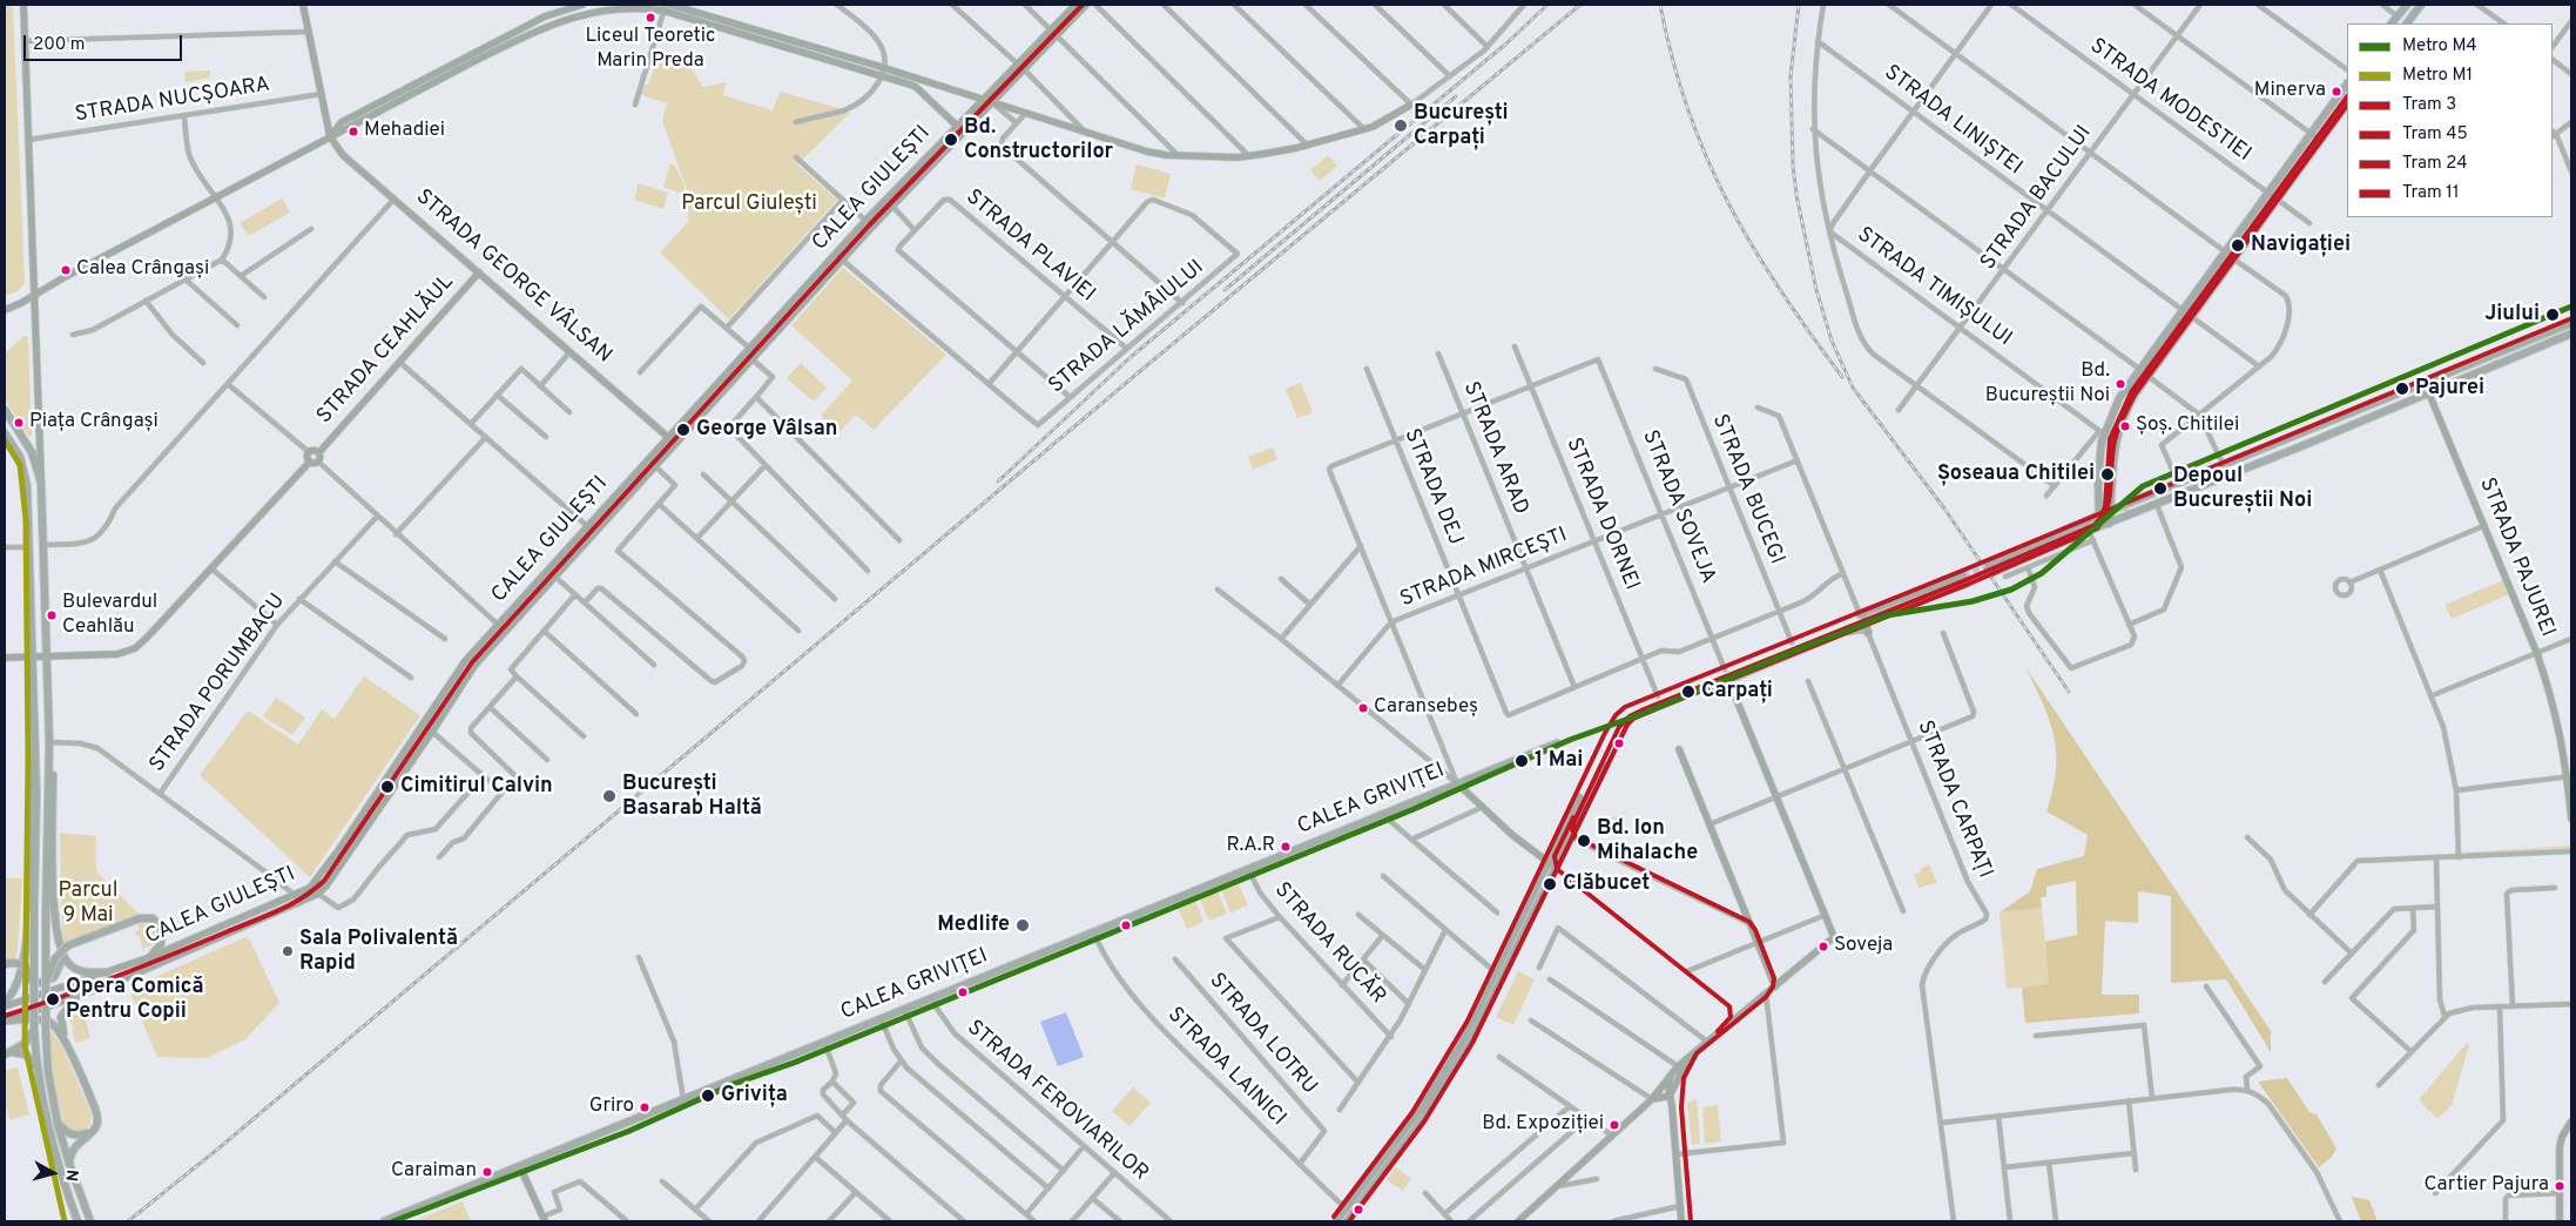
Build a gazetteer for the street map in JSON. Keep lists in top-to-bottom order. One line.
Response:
{"streets":{"main road":["CALEA GRIVIȚEI"],"street":["STRADA NUCȘOARA","STRADA MODESTIEI","STRADA LINIȘTEI","CALEA GIULEȘTI","STRADA BACULUI","STRADA PLAVIEI","STRADA GEORGE VÂLSAN","STRADA TIMIȘULUI","STRADA LĂMÂIULUI","STRADA CEAHLĂUL","STRADA ARAD","STRADA DEJ","STRADA BUCEGI","STRADA SOVEJA","STRADA DORNEI","STRADA PAJUREI","STRADA MIRCEȘTI","STRADA PORUMBACU","STRADA CARPAȚI","STRADA RUCĂR","STRADA LOTRU","STRADA LAINICI","STRADA FEROVIARILOR"]},"crossings":[["STRADA MODESTIEI","STRADA BACULUI"],["STRADA LINIȘTEI","STRADA BACULUI"],["CALEA GIULEȘTI","STRADA GEORGE VÂLSAN"],["STRADA BACULUI","STRADA TIMIȘULUI"],["STRADA PLAVIEI","STRADA LĂMÂIULUI"],["STRADA GEORGE VÂLSAN","STRADA CEAHLĂUL"],["STRADA ARAD","STRADA DEJ"],["STRADA ARAD","STRADA MIRCEȘTI"],["STRADA DEJ","STRADA MIRCEȘTI"],["STRADA BUCEGI","STRADA MIRCEȘTI"],["STRADA SOVEJA","STRADA DORNEI"],["STRADA SOVEJA","STRADA MIRCEȘTI"],["STRADA DORNEI","STRADA MIRCEȘTI"],["CALEA GRIVIȚEI","STRADA RUCĂR"],["CALEA GRIVIȚEI","STRADA LAINICI"],["CALEA GRIVIȚEI","STRADA FEROVIARILOR"],["STRADA LOTRU","STRADA LAINICI"]],"parks":["Parcul Giulești","Parcul 9 Mai"],"places":["Liceul Teoretic Marin Preda","Minerva","București Carpați","Mehadiei","Bd. Constructorilor","Navigației","Calea Crângași","Jiului","Bd. Bucureștii Noi","Pajurei","Piața Crângași","Șoș. Chitilei","George Vâlsan","Șoseaua Chitilei","Depoul Bucureștii Noi","Bulevardul Ceahlău","Carpați","Caransebeș","1 Mai","Cimitirul Calvin","București Basarab Haltă","Bd. Ion Mihalache","R.A.R","Clăbucet","Medlife","Soveja","Sala Polivalentă Rapid","Opera Comică Pentru Copii","Grivița","Griro","Bd. Expoziției","Caraiman","Cartier Pajura"],"lines":["tram line 11","tram line 3","tram line 45","metro line M4","tram line 24","metro line M1"],"legend":["Metro M4","Metro M1","Tram 3","Tram 45","Tram 24","Tram 11"],"scale_bar":"200 m","north":"right"}
